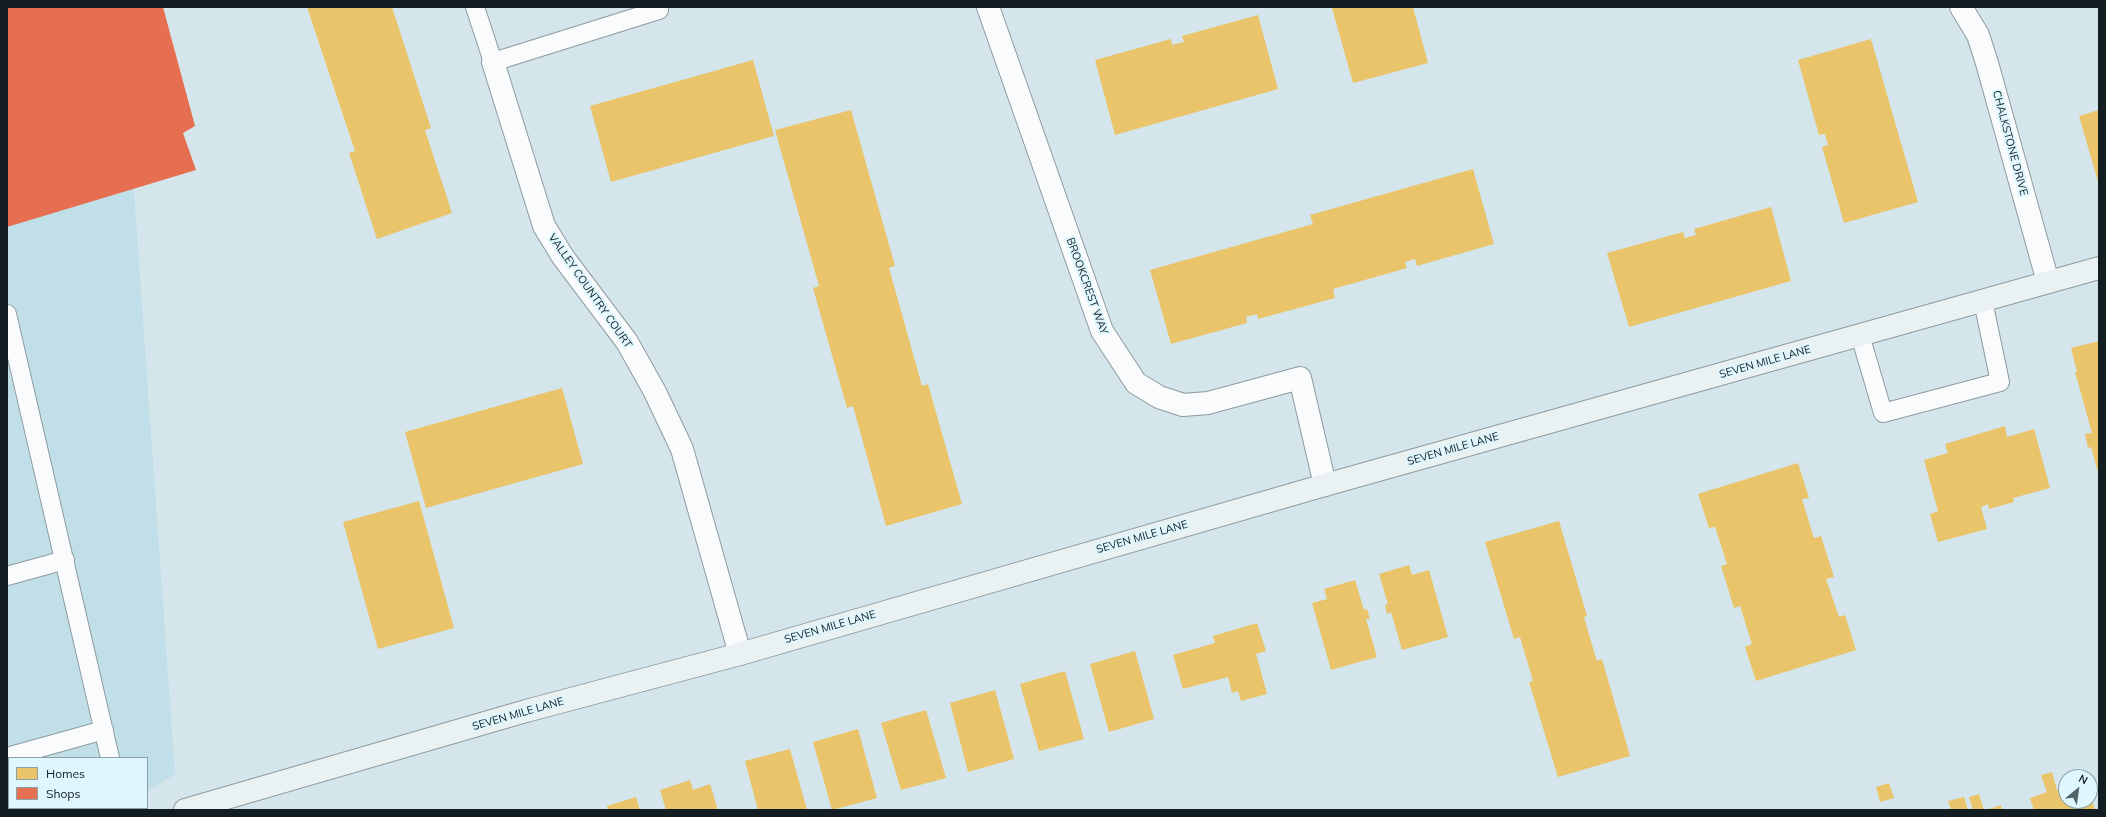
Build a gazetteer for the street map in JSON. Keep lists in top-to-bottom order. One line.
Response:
{"streets":{"street":["CHALKSTONE DRIVE","BROOKCREST WAY","VALLEY COUNTRY COURT","SEVEN MILE LANE"]},"crossings":[["CHALKSTONE DRIVE","SEVEN MILE LANE"],["BROOKCREST WAY","SEVEN MILE LANE"],["VALLEY COUNTRY COURT","SEVEN MILE LANE"]],"legend":["Homes","Shops"],"north":"top right"}
